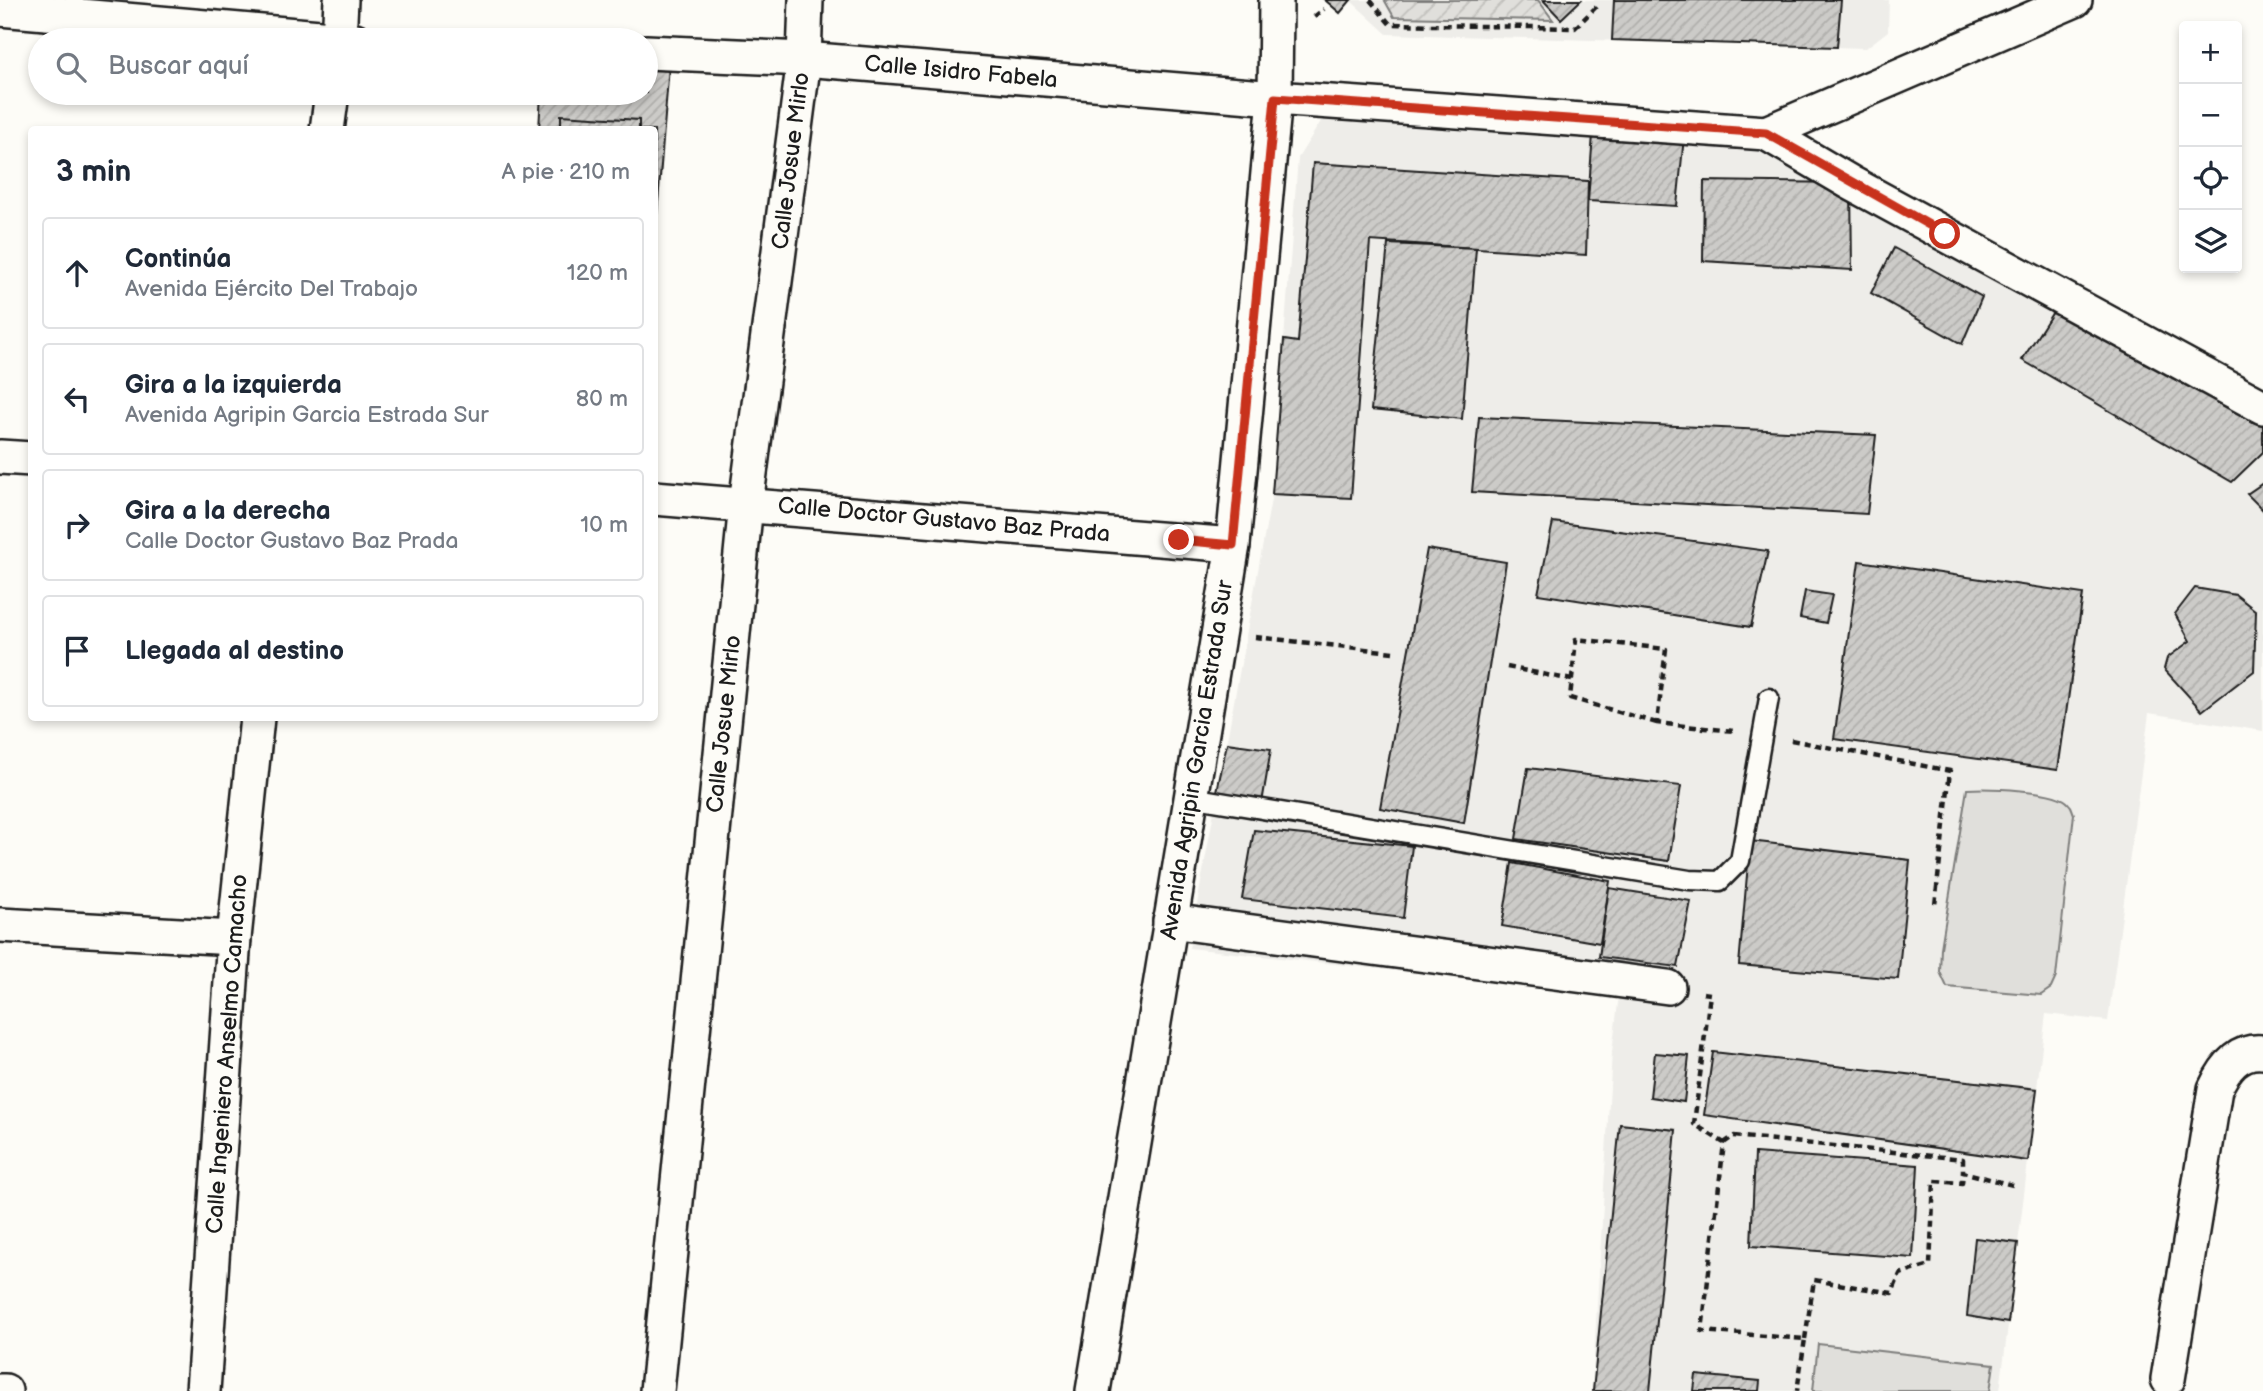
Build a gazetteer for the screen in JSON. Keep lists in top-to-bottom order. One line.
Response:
{"streets":{"street":["Calle Isidro Fabela","Calle Josue Mirlo","Calle Doctor Gustavo Baz Prada","Avenida Agripin Garcia Estrada Sur","Calle Ingeniero Anselmo Camacho"]},"crossings":[["Calle Isidro Fabela","Calle Josue Mirlo"],["Calle Isidro Fabela","Avenida Agripin Garcia Estrada Sur"],["Calle Josue Mirlo","Calle Doctor Gustavo Baz Prada"],["Calle Doctor Gustavo Baz Prada","Avenida Agripin Garcia Estrada Sur"]],"page":{"map_buttons":["+","−"],"search":"Buscar aquí","heading":["3 min","A pie · 210 m"],"list":[["Continúa","Avenida Ejército Del Trabajo","120 m"],["Gira a la izquierda","Avenida Agripin Garcia Estrada Sur","80 m"],["Gira a la derecha","Calle Doctor Gustavo Baz Prada","10 m"],"Llegada al destino"]}}
